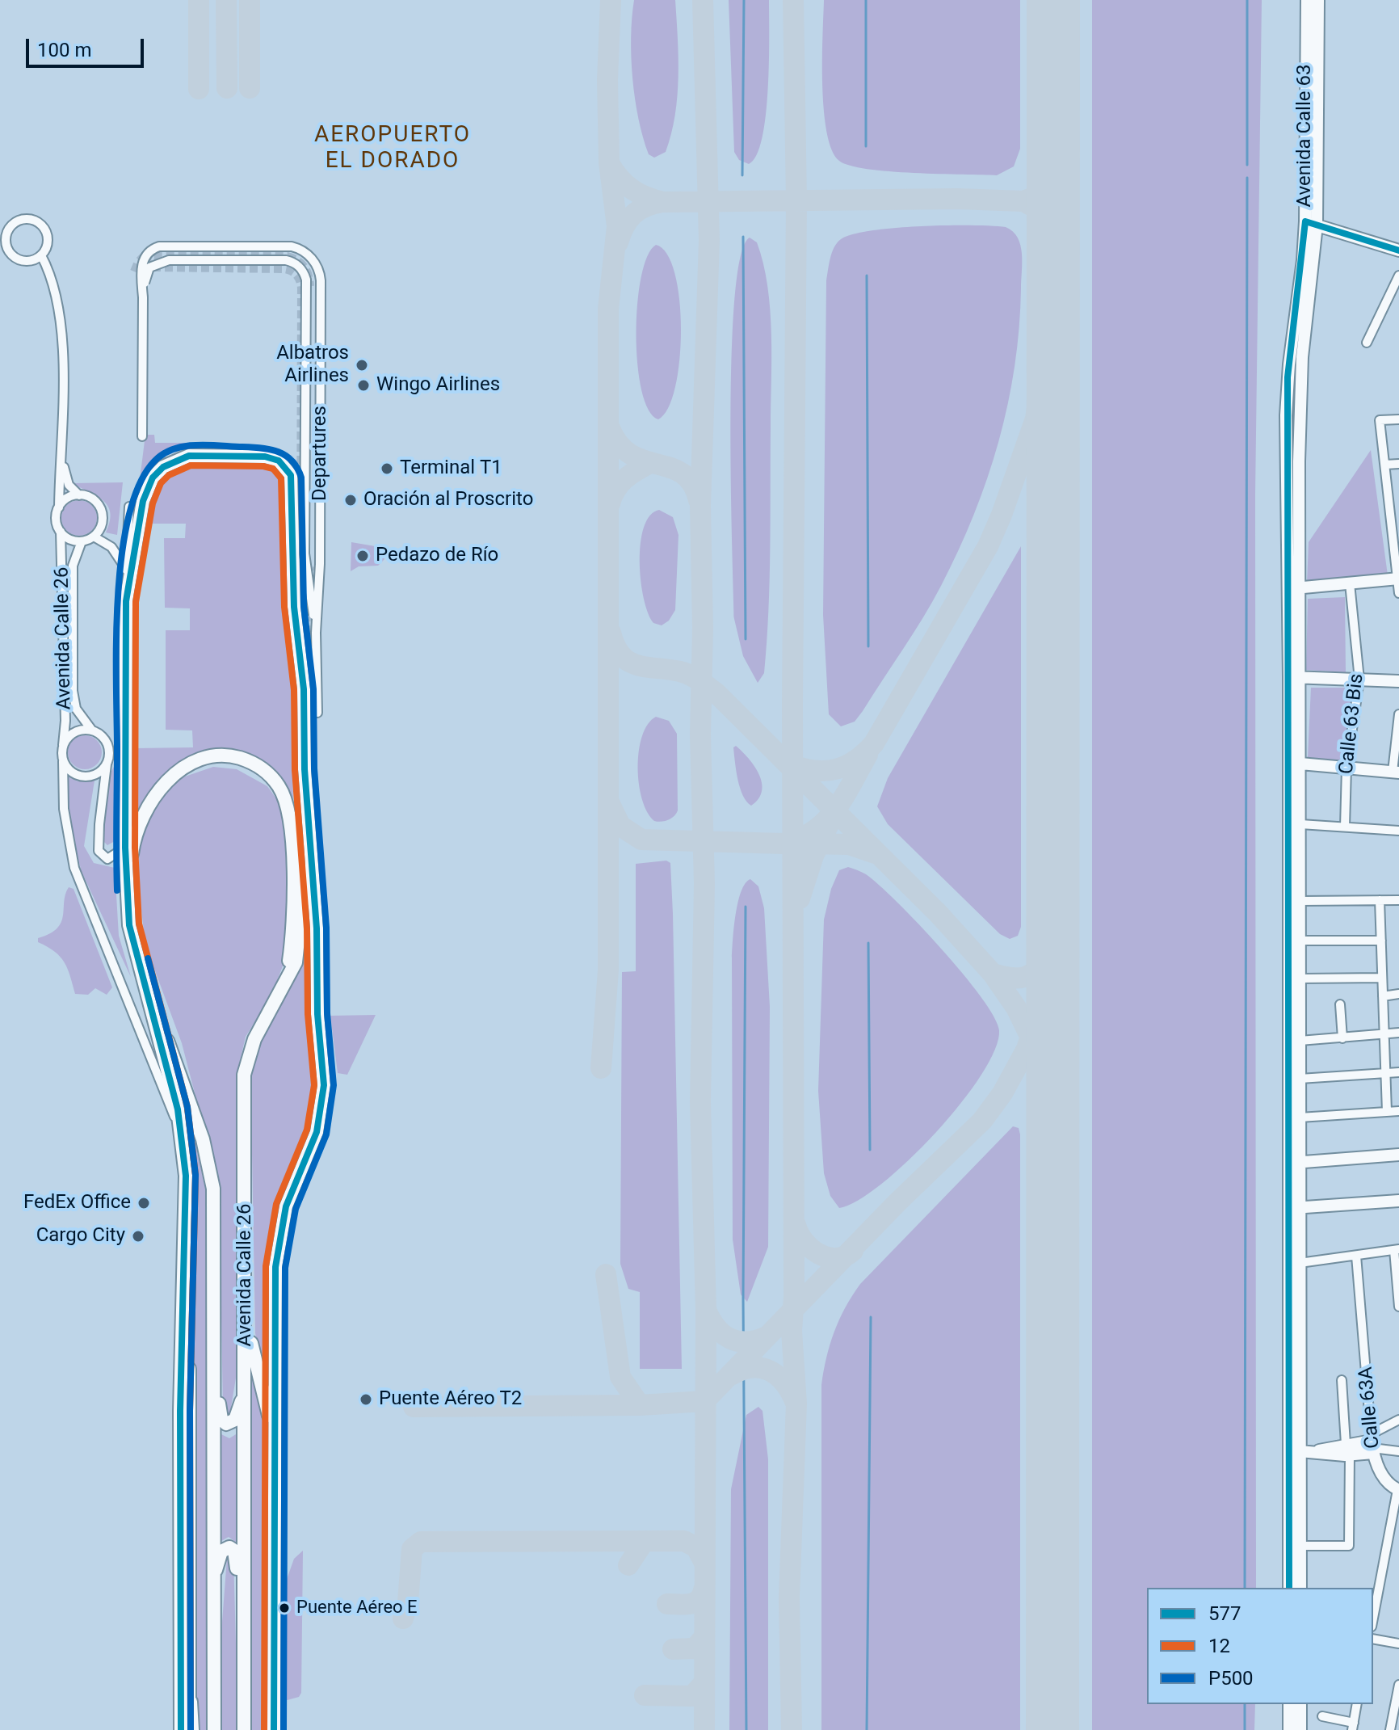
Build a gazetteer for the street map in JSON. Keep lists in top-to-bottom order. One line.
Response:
{"streets":{"main road":["Avenida Calle 63","Avenida Calle 26","Calle 63A"],"street":["Departures","Calle 63 Bis"]},"districts":["AEROPUERTO EL DORADO"],"places":["Albatros Airlines","Wingo Airlines","Terminal T1","Oración al Proscrito","Pedazo de Río","FedEx Office","Cargo City","Puente Aéreo T2","Puente Aéreo E"],"lines":["transit line 577","transit line P500","transit line 12"],"legend":["577","12","P500"],"scale_bar":"100 m"}
